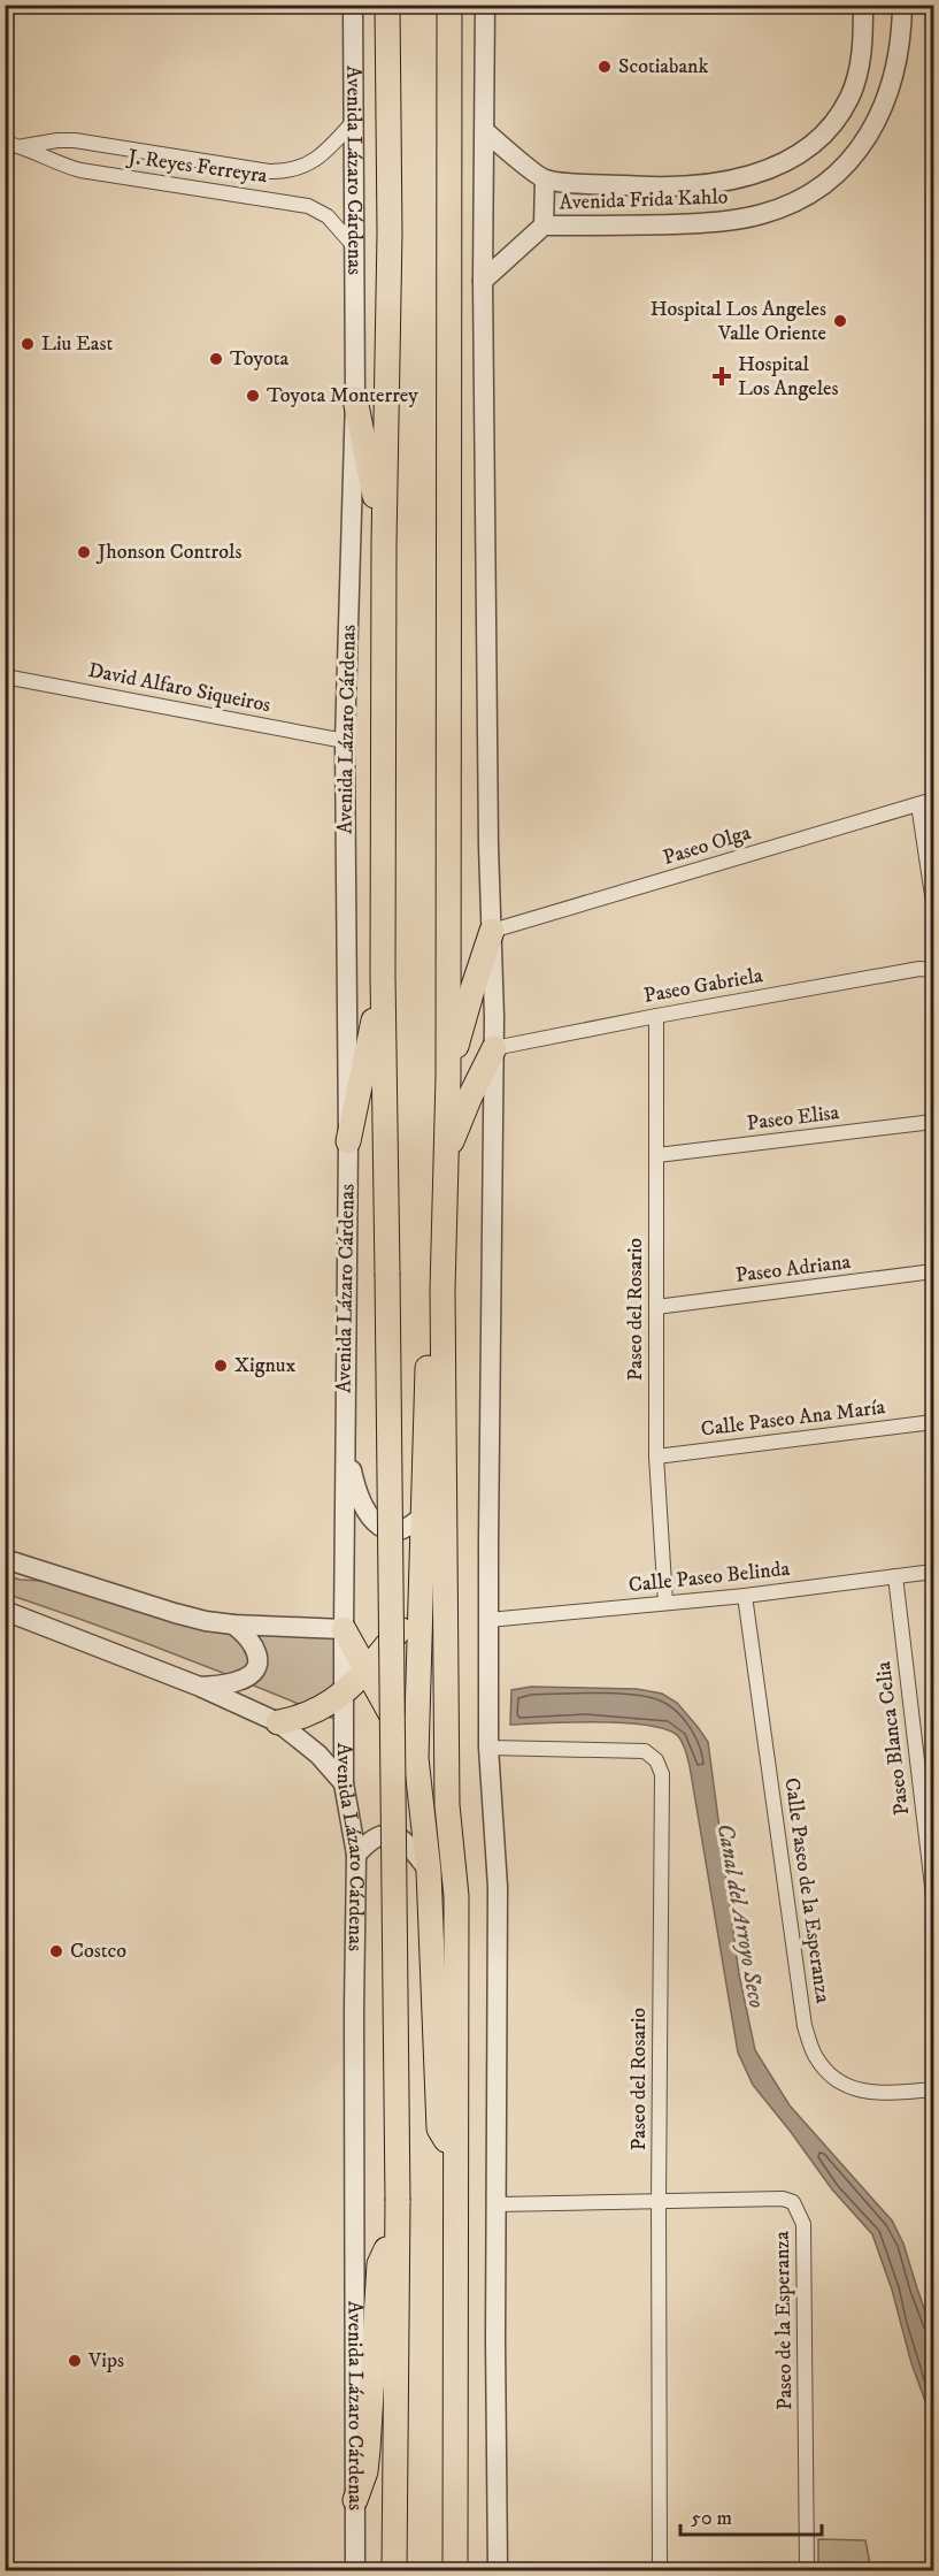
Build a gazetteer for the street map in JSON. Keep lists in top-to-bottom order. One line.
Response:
{"streets":{"highway":["Avenida Lázaro Cárdenas"],"street":["J. Reyes Ferreyra","Avenida Frida Kahlo","David Alfaro Siqueiros","Paseo Olga","Paseo Gabriela","Paseo Elisa","Paseo Adriana","Paseo del Rosario","Calle Paseo Ana María","Calle Paseo Belinda","Paseo Blanca Celia","Calle Paseo de la Esperanza","Paseo de la Esperanza"]},"crossings":[["J. Reyes Ferreyra","Avenida Lázaro Cárdenas"],["Avenida Lázaro Cárdenas","David Alfaro Siqueiros"],["Paseo Gabriela","Paseo del Rosario"],["Paseo Elisa","Paseo del Rosario"],["Paseo Adriana","Paseo del Rosario"],["Paseo del Rosario","Calle Paseo Ana María"],["Paseo del Rosario","Calle Paseo Belinda"],["Paseo del Rosario","Paseo de la Esperanza"],["Calle Paseo Belinda","Paseo Blanca Celia"],["Calle Paseo Belinda","Calle Paseo de la Esperanza"]],"water":["Canal del Arroyo Seco"],"places":{"other":["Scotiabank","Hospital Los Angeles Valle Oriente","Liu East","Toyota","Toyota Monterrey","Jhonson Controls","Xignux","Costco","Vips"],"health":["Hospital Los Angeles"]},"scale_bar":"50 m"}
